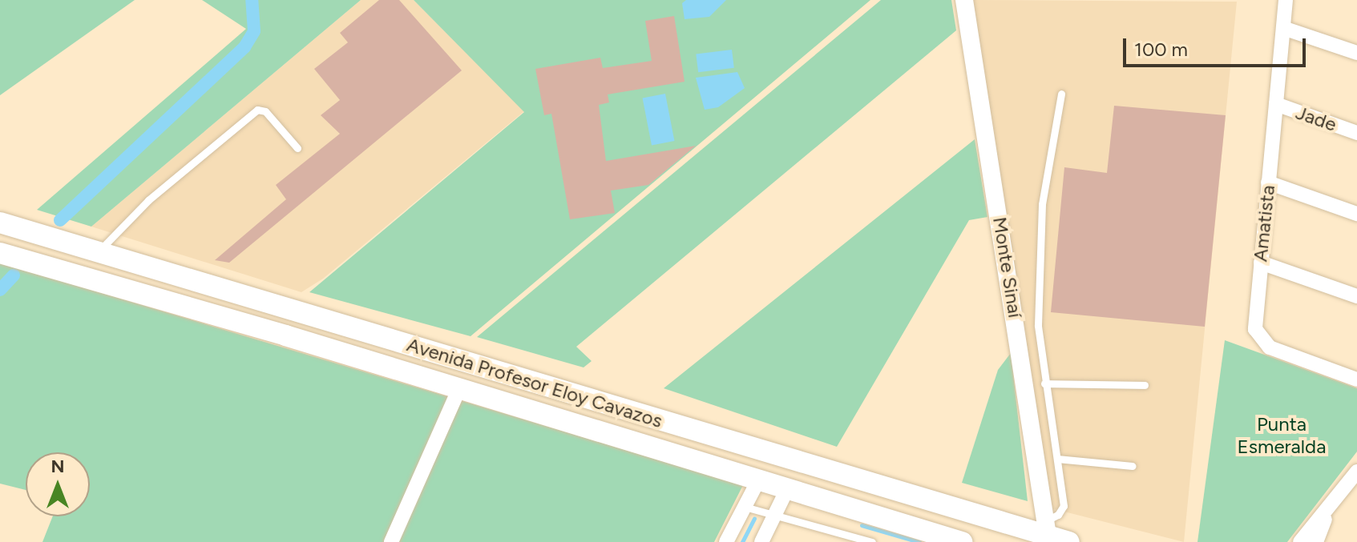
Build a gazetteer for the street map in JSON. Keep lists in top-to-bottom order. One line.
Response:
{"streets":{"main road":["Avenida Profesor Eloy Cavazos"],"street":["Jade","Amatista","Monte Sinaí"]},"crossings":[["Jade","Amatista"],["Monte Sinaí","Avenida Profesor Eloy Cavazos"]],"parks":["Punta Esmeralda"],"scale_bar":"100 m","north":"top"}
